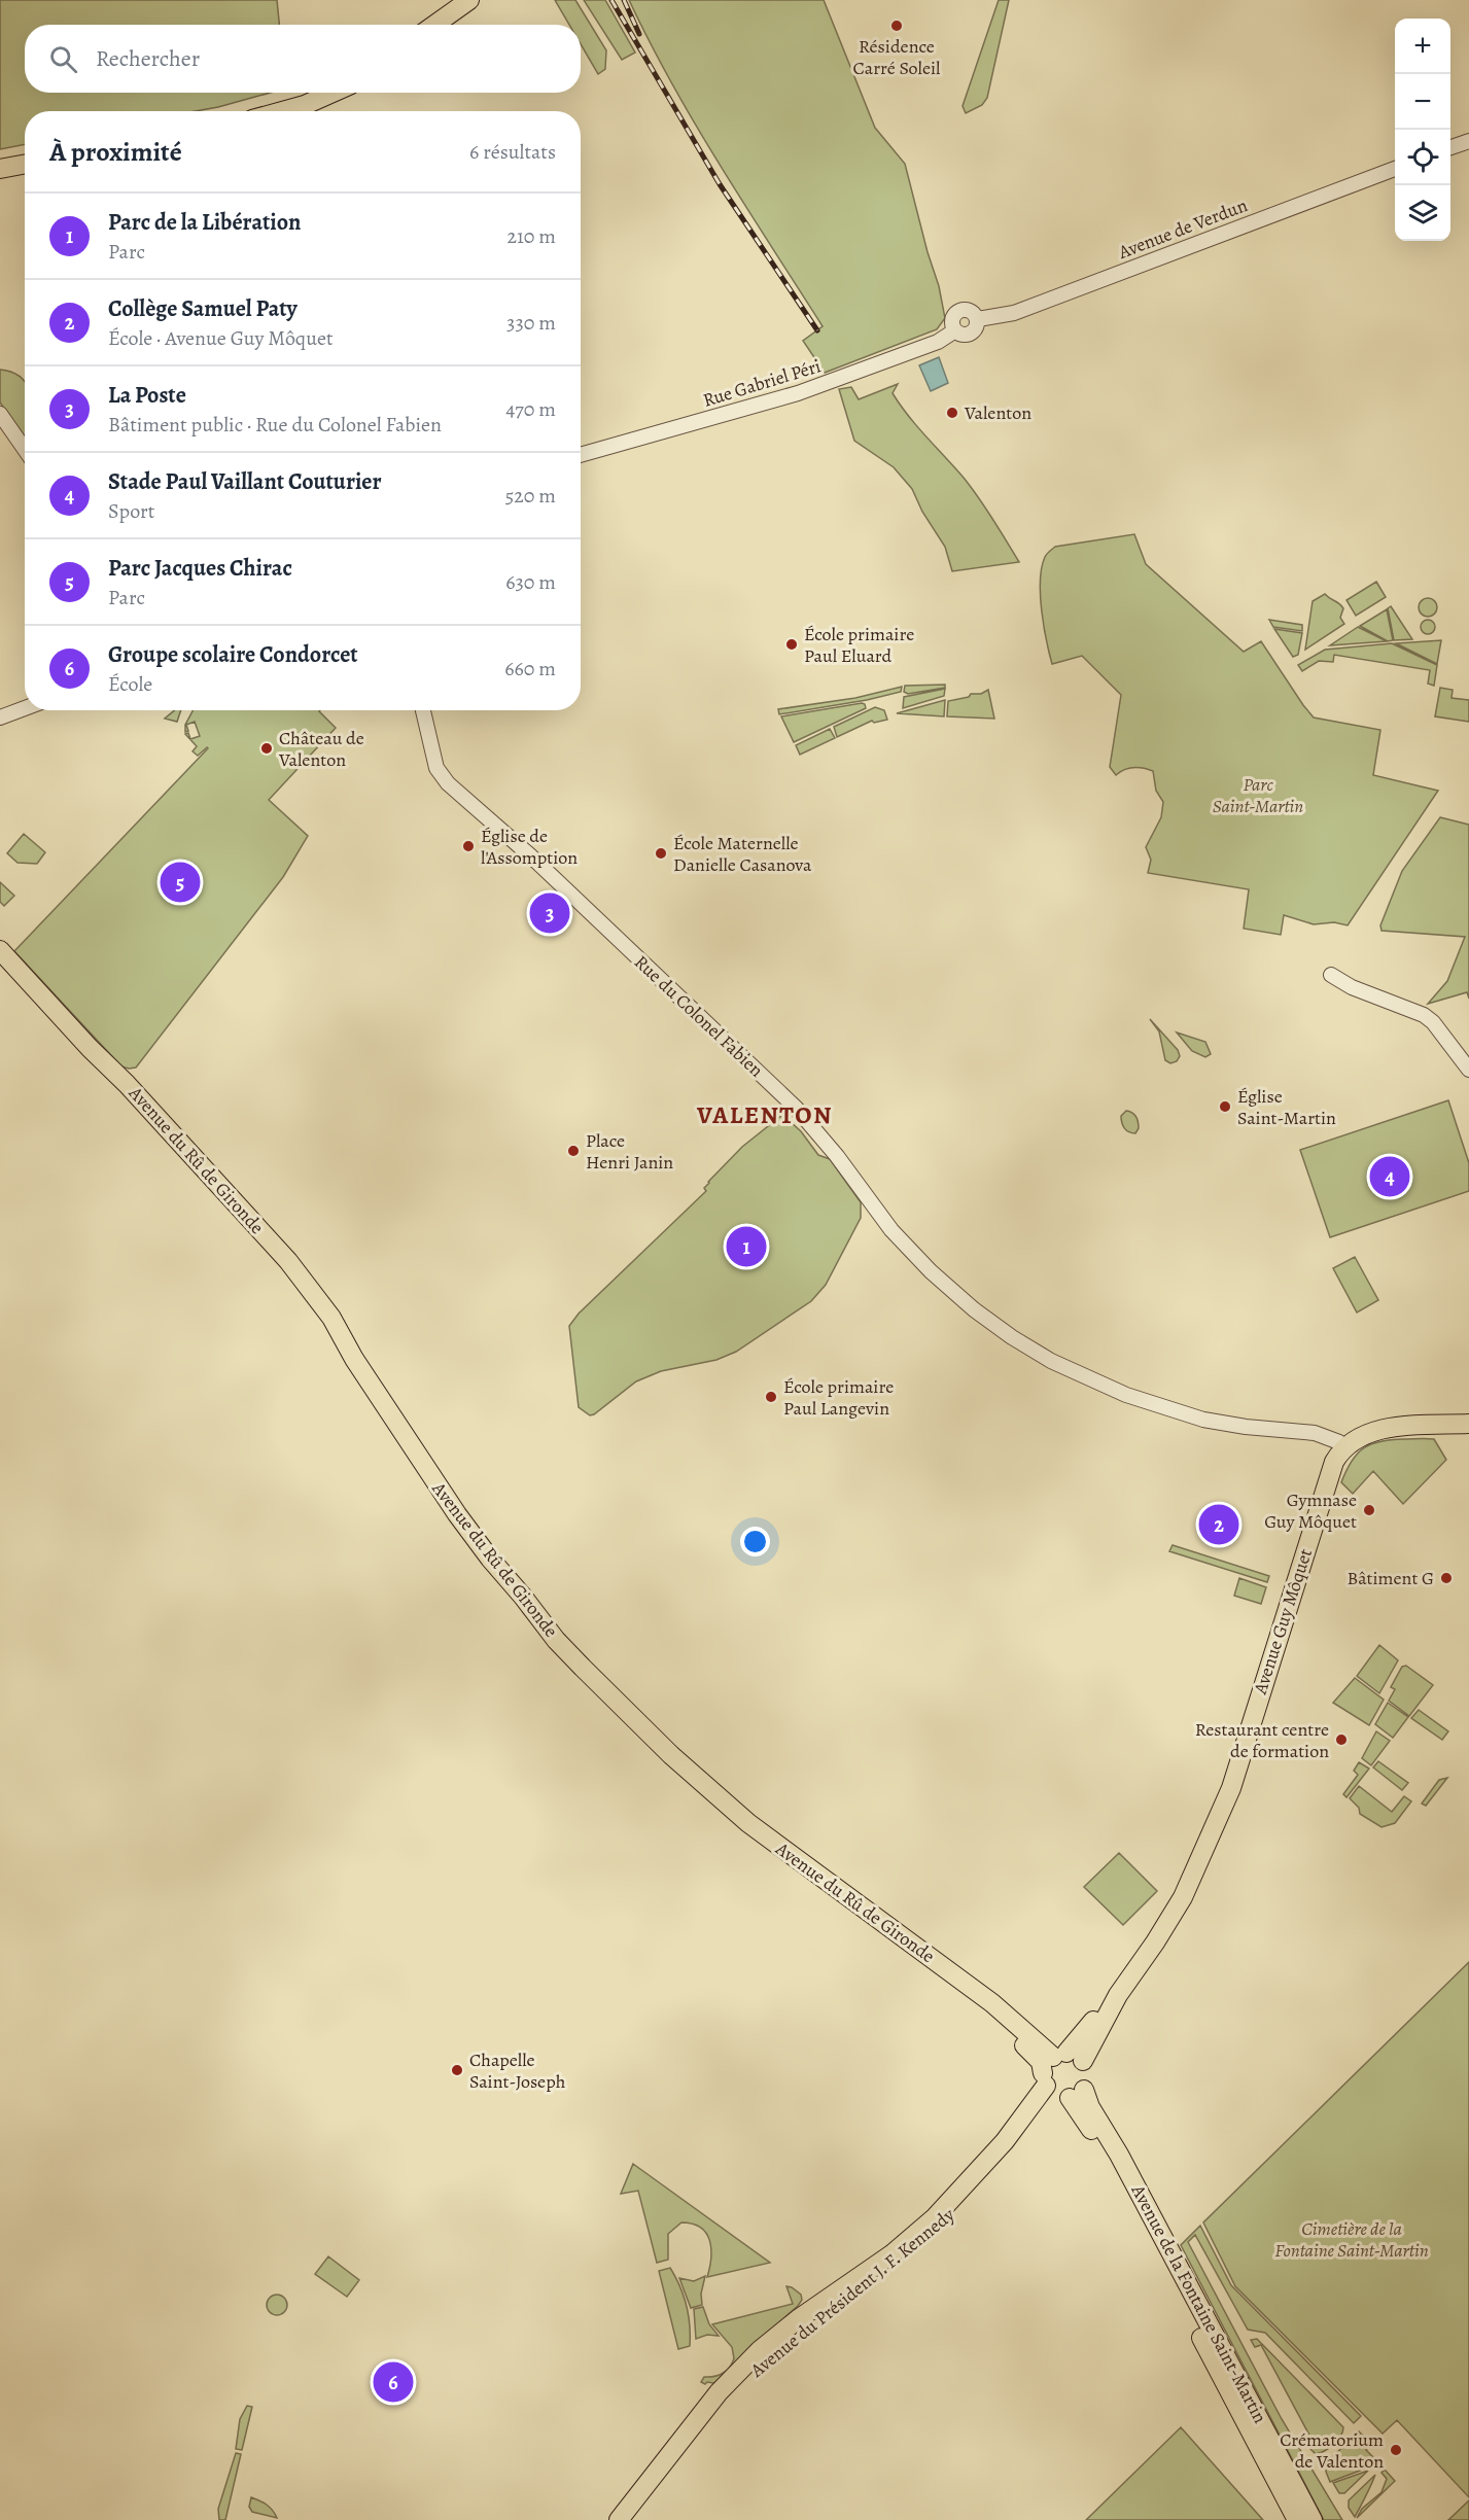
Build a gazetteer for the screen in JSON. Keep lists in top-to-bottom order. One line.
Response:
{"streets":{"main road":["Avenue du Rû de Gironde","Avenue Guy Môquet","Avenue du Président J. F. Kennedy","Avenue de la Fontaine Saint-Martin"],"street":["Avenue de Verdun","Rue Gabriel Péri","Rue du Colonel Fabien"]},"crossings":[["Avenue de Verdun","Rue Gabriel Péri"],["Rue du Colonel Fabien","Avenue Guy Môquet"],["Avenue du Rû de Gironde","Avenue Guy Môquet"],["Avenue du Rû de Gironde","Avenue du Président J. F. Kennedy"],["Avenue du Rû de Gironde","Avenue de la Fontaine Saint-Martin"],["Avenue Guy Môquet","Avenue du Président J. F. Kennedy"],["Avenue Guy Môquet","Avenue de la Fontaine Saint-Martin"],["Avenue du Président J. F. Kennedy","Avenue de la Fontaine Saint-Martin"]],"districts":["VALENTON"],"parks":["Parc Saint-Martin","Cimetière de la Fontaine Saint-Martin"],"places":["Résidence Carré Soleil","Valenton","École primaire Paul Eluard","Château de Valenton","Église de l'Assomption","École Maternelle Danielle Casanova","Église Saint-Martin","Place Henri Janin","École primaire Paul Langevin","Gymnase Guy Môquet","Bâtiment G","Restaurant centre de formation","Chapelle Saint-Joseph","Crématorium de Valenton"],"page":{"map_buttons":["+","−"],"search":"Rechercher","heading":["À proximité","6 résultats"],"list":[{"mark":"1","name":"Parc de la Libération","note":"Parc","value":"210 m"},{"mark":"2","name":"Collège Samuel Paty","note":"École · Avenue Guy Môquet","value":"330 m"},{"mark":"3","name":"La Poste","note":"Bâtiment public · Rue du Colonel Fabien","value":"470 m"},{"mark":"4","name":"Stade Paul Vaillant Couturier","note":"Sport","value":"520 m"},{"mark":"5","name":"Parc Jacques Chirac","note":"Parc","value":"630 m"},{"mark":"6","name":"Groupe scolaire Condorcet","note":"École","value":"660 m"}],"pins":["5","3","4","1","2","6"]}}
